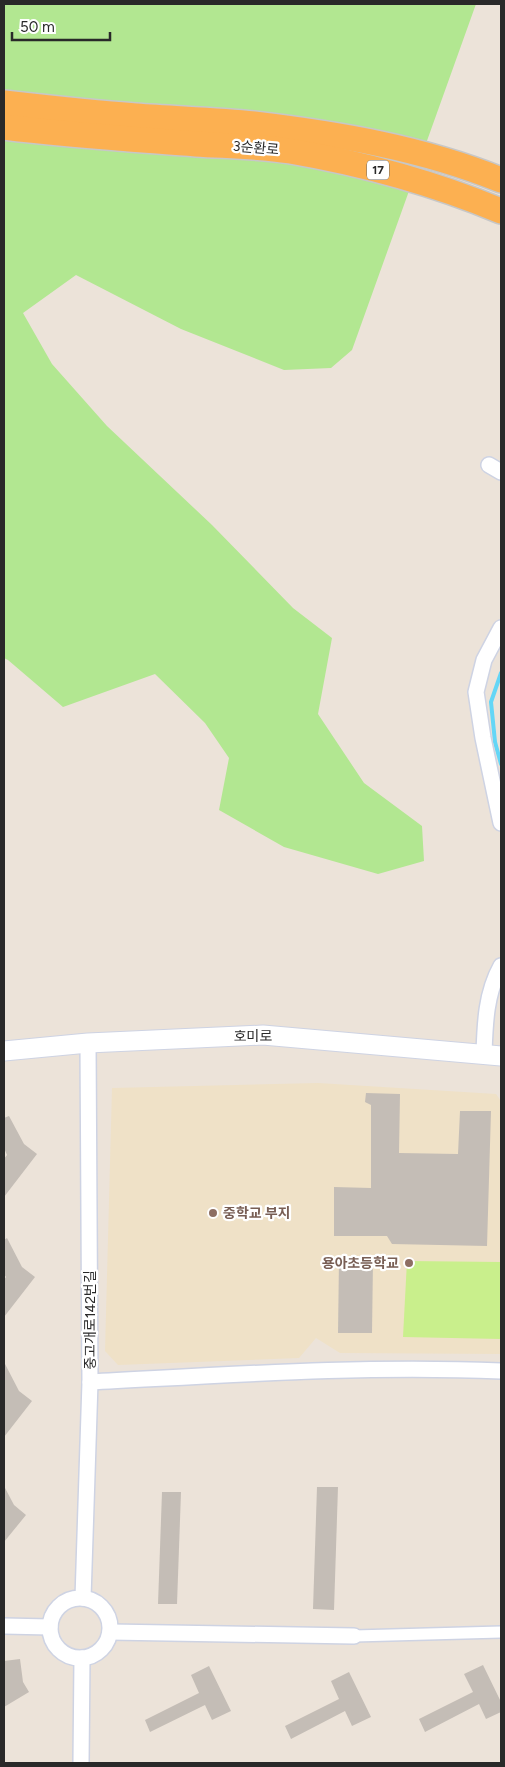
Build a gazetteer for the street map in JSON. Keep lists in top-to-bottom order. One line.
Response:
{"streets":{"highway":["3순환로","17"],"street":["호미로","중고개로142번길"]},"crossings":[["호미로","중고개로142번길"]],"places":["중학교 부지","용아초등학교"],"scale_bar":"50 m"}
